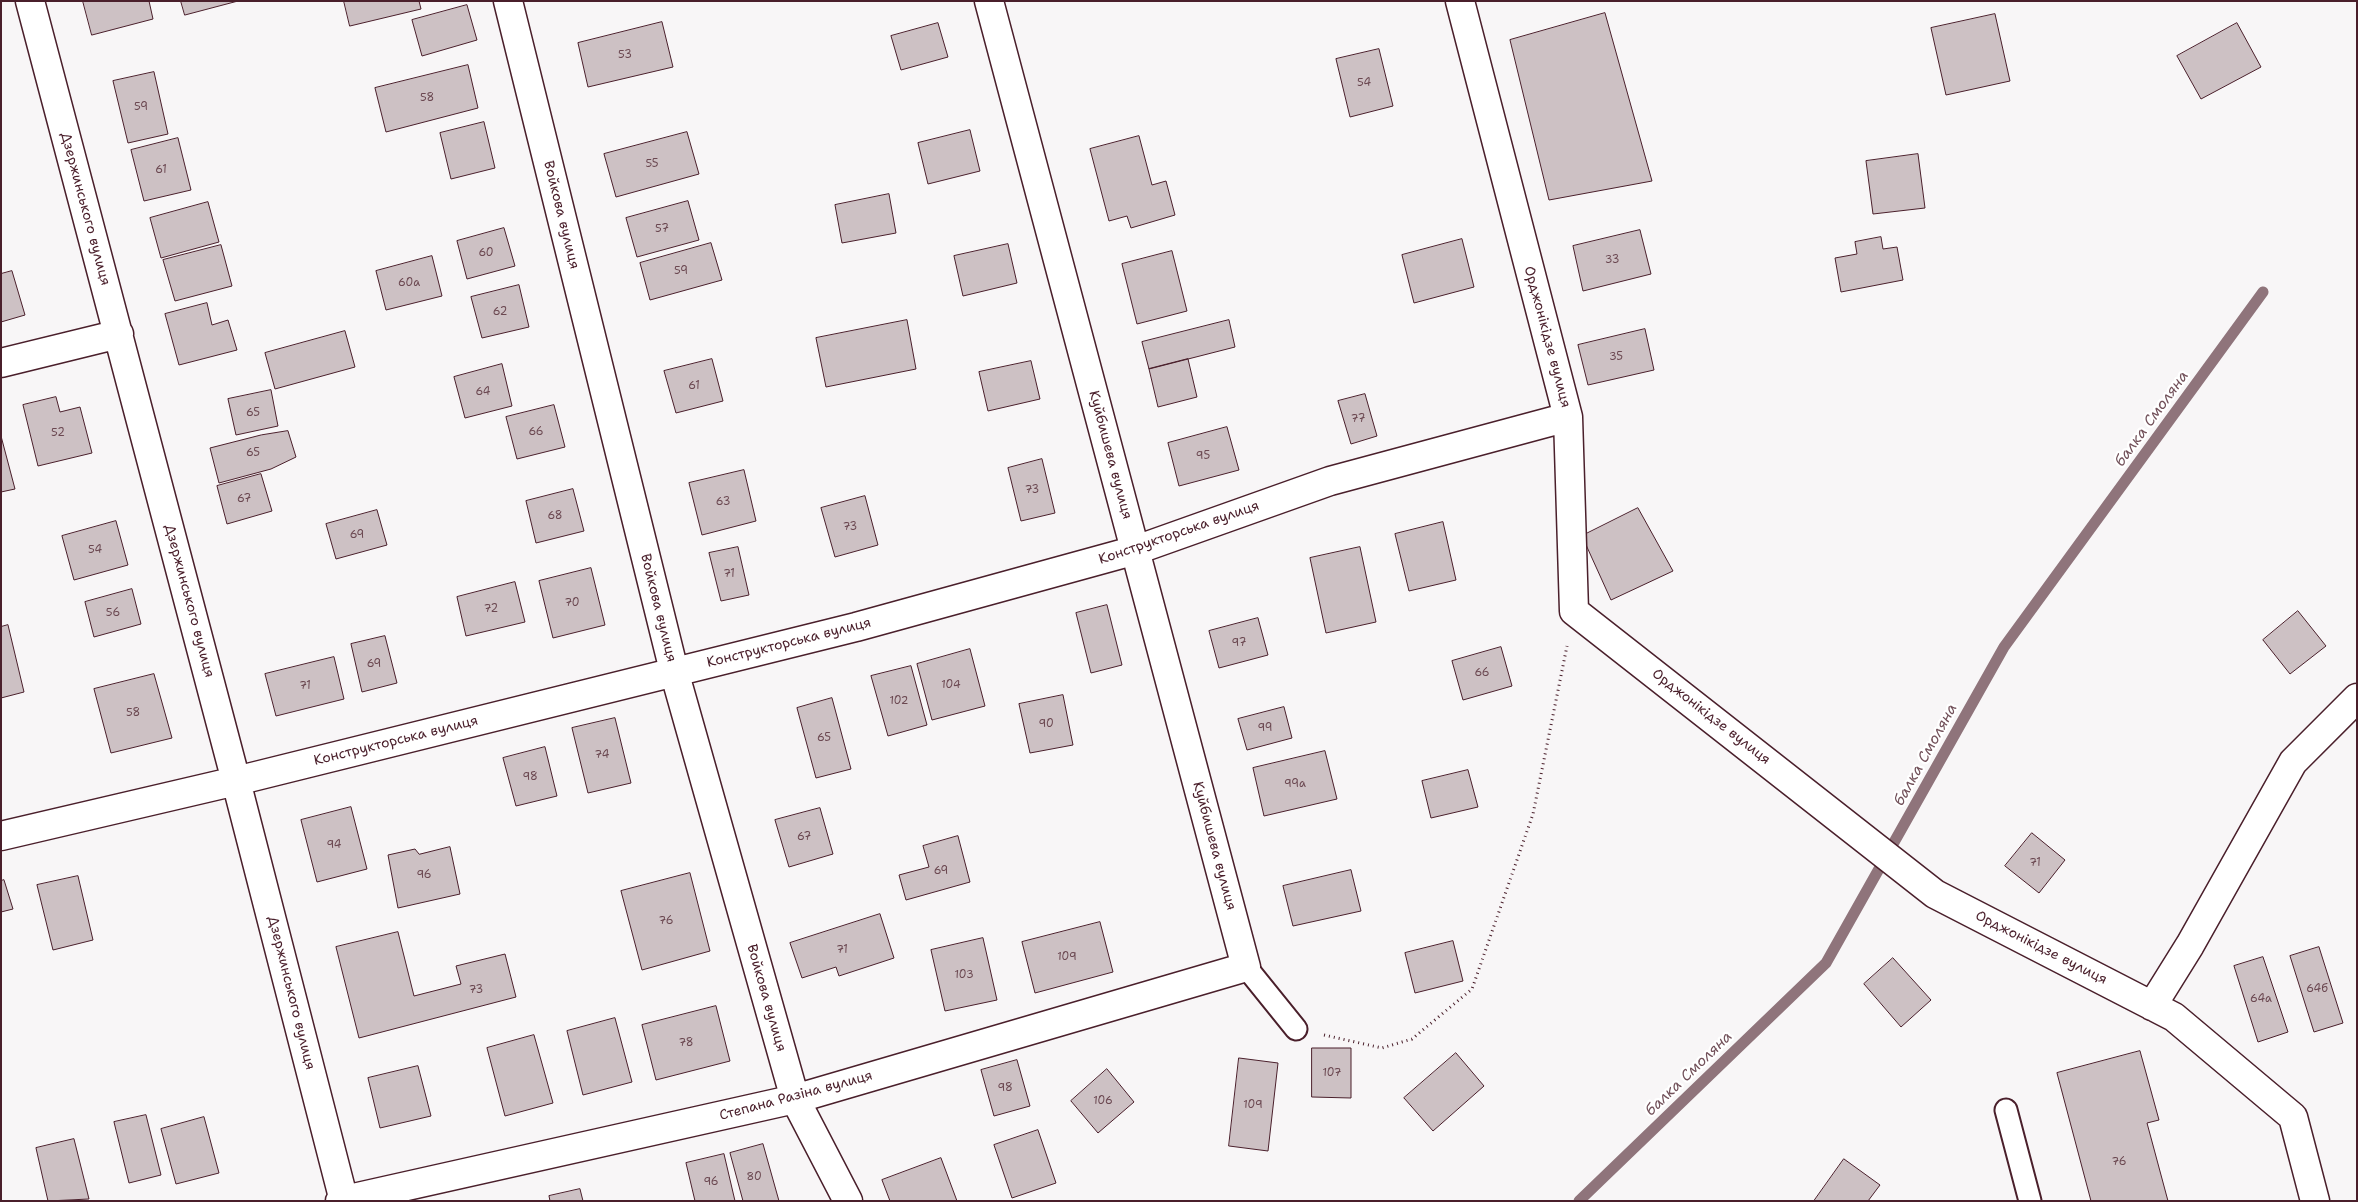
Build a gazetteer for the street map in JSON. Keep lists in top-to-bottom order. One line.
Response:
{"streets":{"street":["Дзержинського вулиця","Войкова вулиця","Орджонікідзе вулиця","Куйбишева вулиця","Конструкторська вулиця","Степана Разіна вулиця"]},"crossings":[["Дзержинського вулиця","Конструкторська вулиця"],["Дзержинського вулиця","Степана Разіна вулиця"],["Войкова вулиця","Конструкторська вулиця"],["Войкова вулиця","Степана Разіна вулиця"],["Орджонікідзе вулиця","Конструкторська вулиця"],["Куйбишева вулиця","Конструкторська вулиця"],["Куйбишева вулиця","Степана Разіна вулиця"]],"water":["балка Смоляна"],"house_numbers":["53","54","58","59","55","61","57","60","33","59","60а","62","35","61","64","65","77","66","52","65","95","73","67","63","68","73","69","54","71","70","72","56","97","69","66","104","71","102","58","90","99","65","74","98","99а","67","94","71","69","96","76","71","109","103","64б","73","64а","78","107","98","106","109","76","80","96"]}
